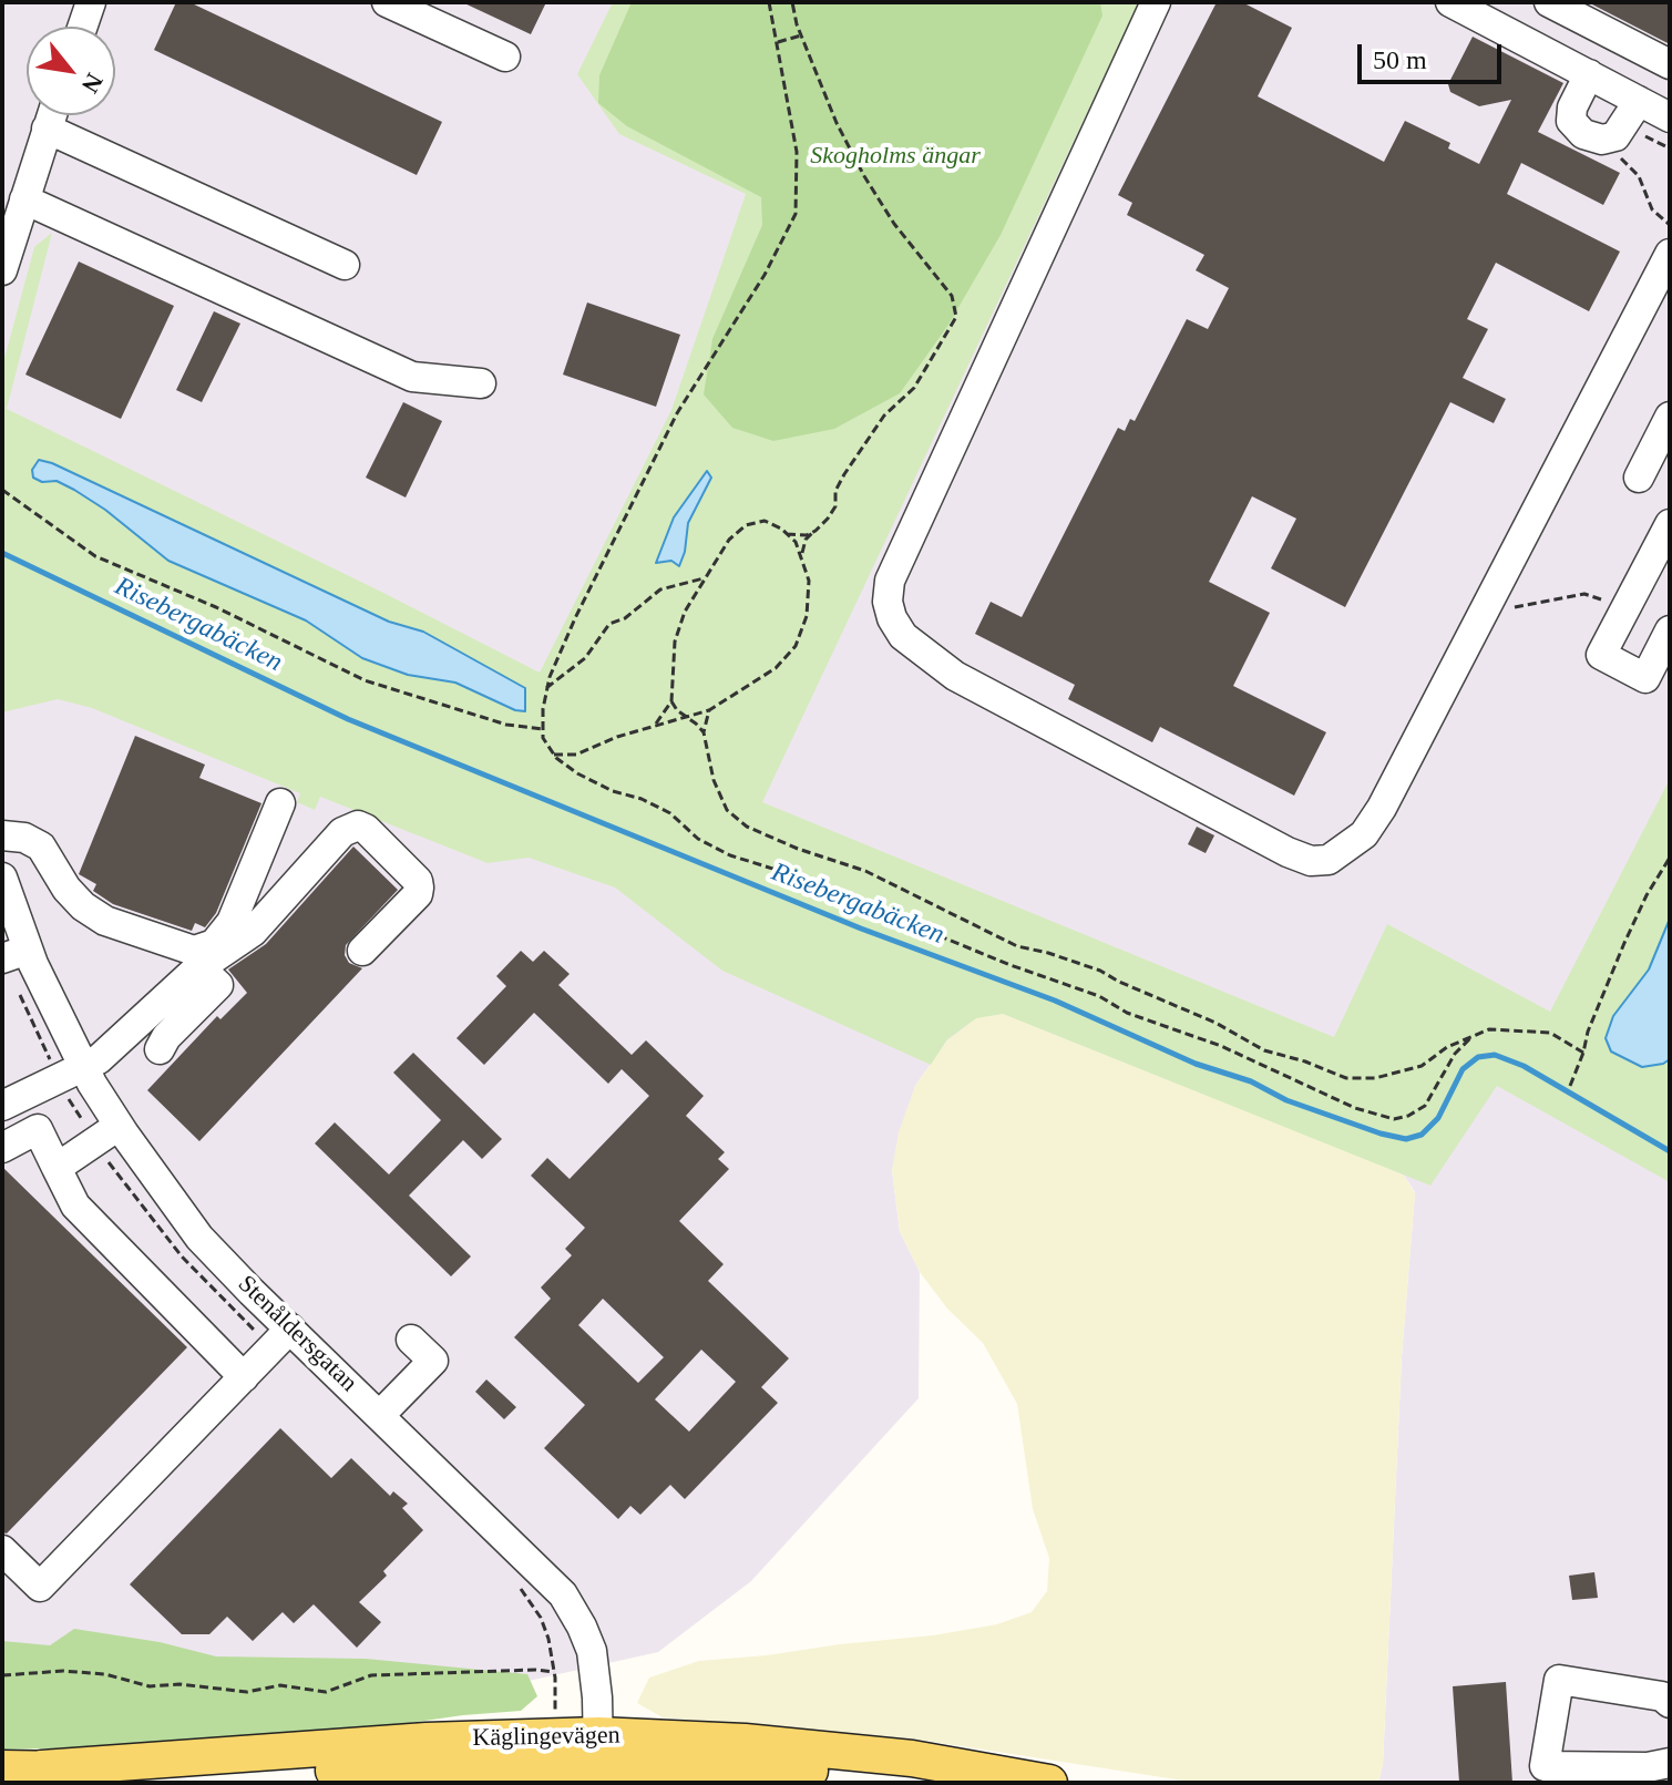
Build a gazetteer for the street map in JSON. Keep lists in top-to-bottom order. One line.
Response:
{"streets":{"main road":["Käglingevägen"],"street":["Stenåldersgatan"]},"crossings":[["Stenåldersgatan","Käglingevägen"]],"water":["Risebergabäcken"],"parks":["Skogholms ängar"],"scale_bar":"50 m","north":"bottom right"}
